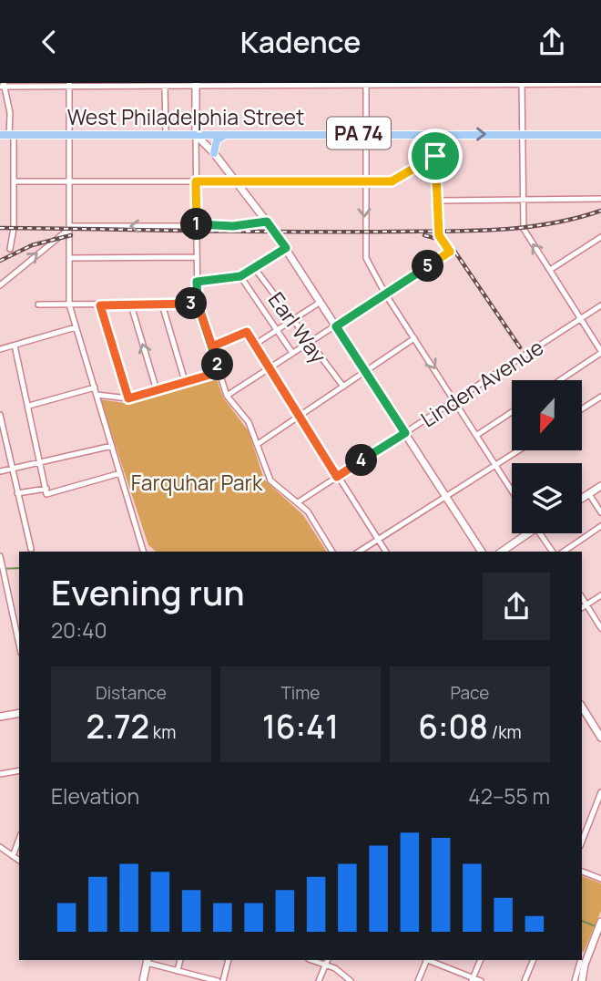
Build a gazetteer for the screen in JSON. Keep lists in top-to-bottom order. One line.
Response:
{"streets":{"main road":["West Philadelphia Street","PA 74"],"street":["Earl Way","Linden Avenue"]},"parks":["Farquhar Park"],"north":"bottom","page":{"header":"Kadence","pins":["1","5","3","2","4"],"heading":["Evening run","20:40"],"stats":[["Distance","2.72 km"],["Time","16:41"],["Pace","6:08 /km"]],"chart":["Elevation","42–55 m"]}}
